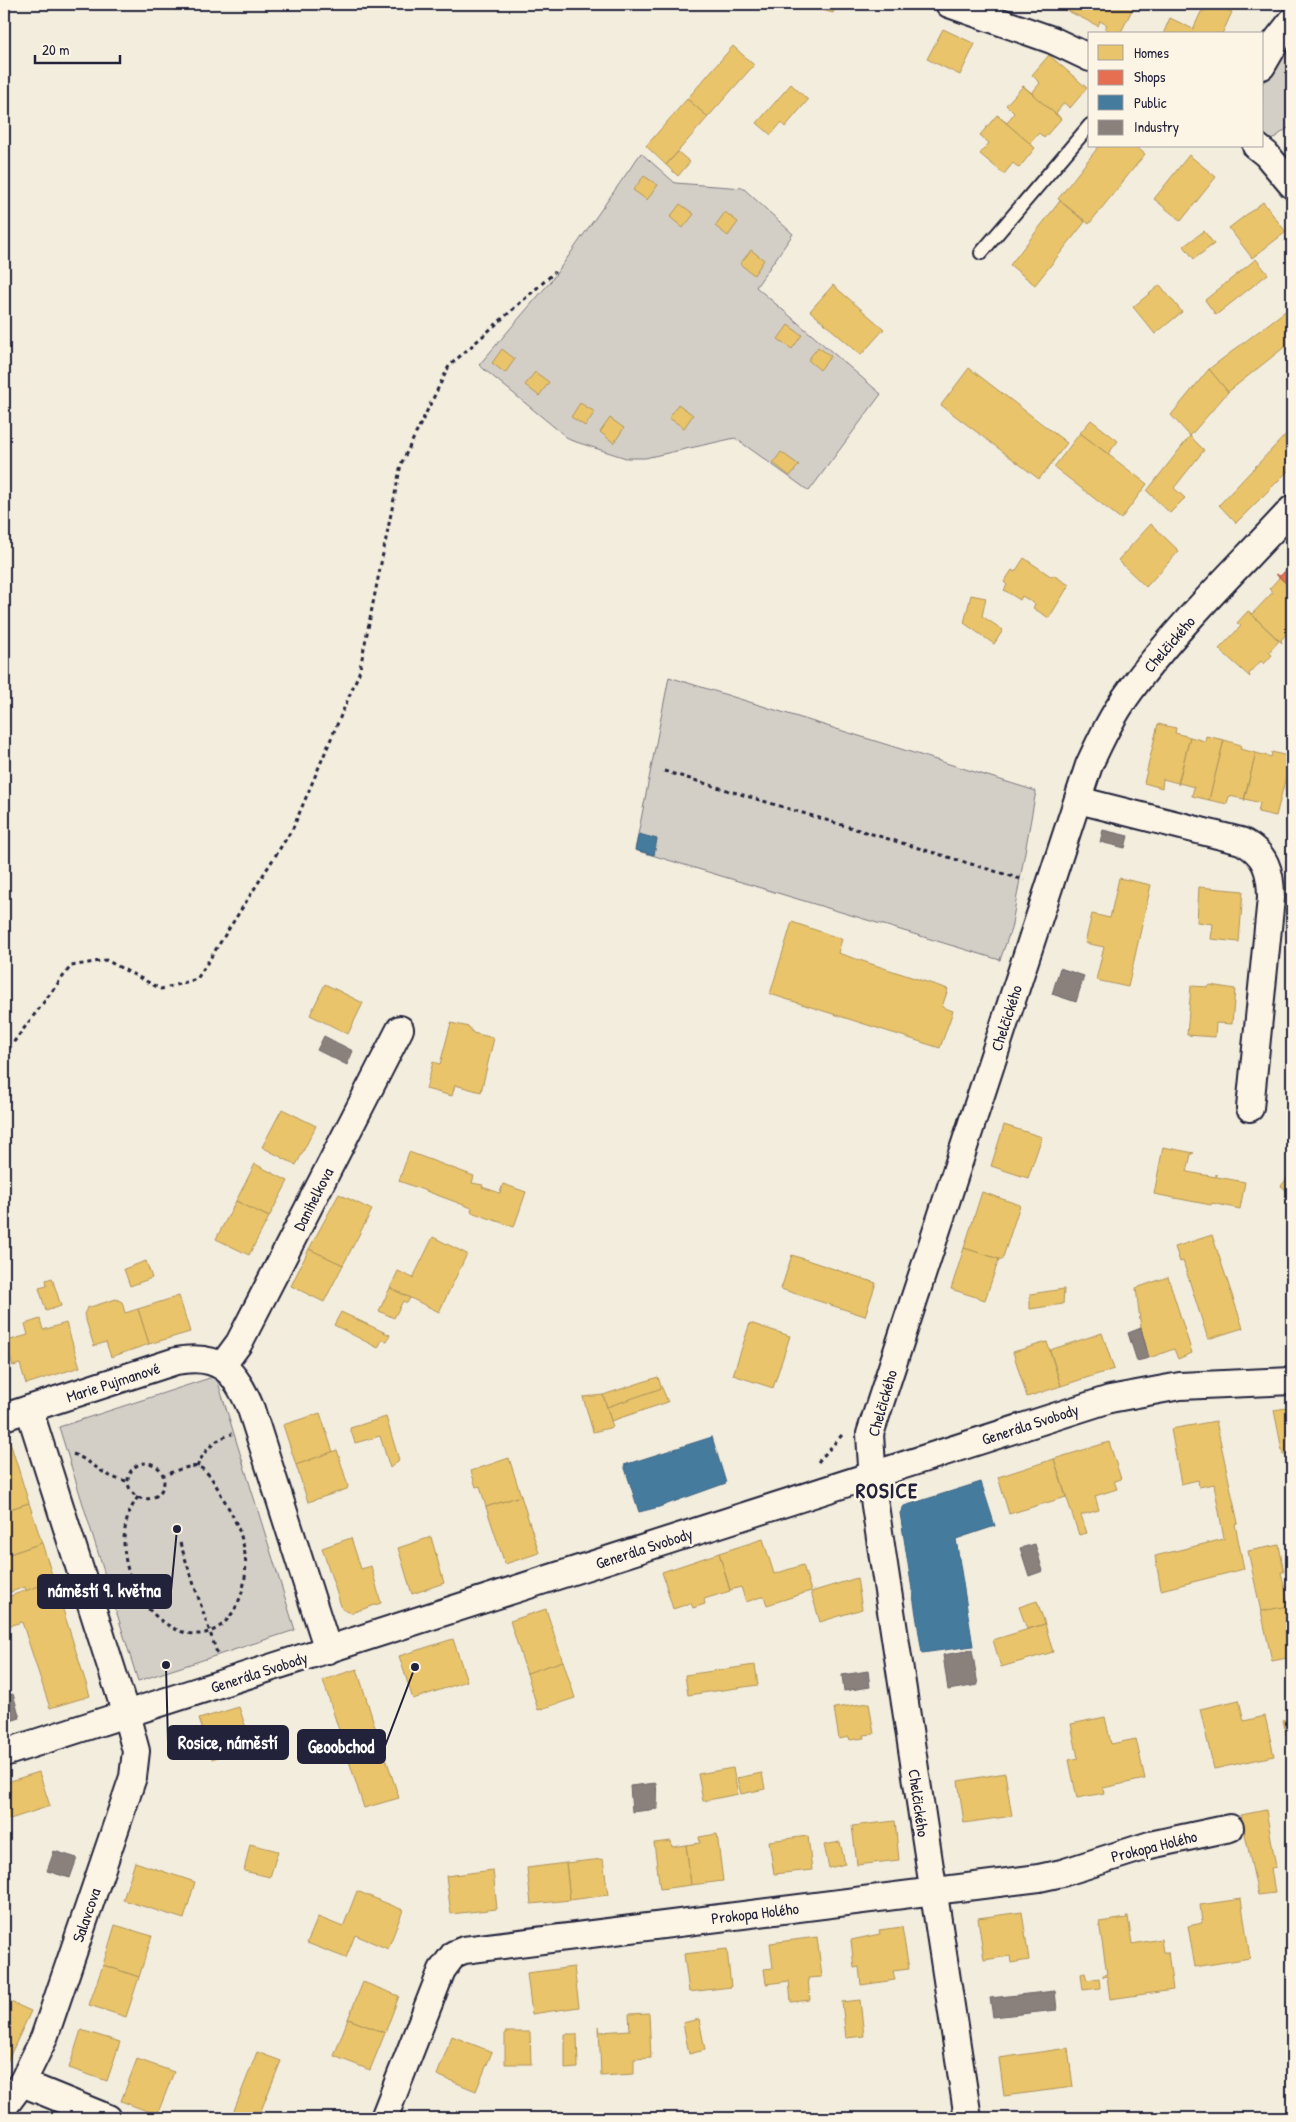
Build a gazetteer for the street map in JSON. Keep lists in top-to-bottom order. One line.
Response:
{"streets":{"street":["Chelčického","Danihelkova","Marie Pujmanové","Generála Svobody","Prokopa Holého","Salavcova"]},"crossings":[["Chelčického","Generála Svobody"],["Chelčického","Prokopa Holého"],["Danihelkova","Marie Pujmanové"],["Marie Pujmanové","Salavcova"],["Generála Svobody","Salavcova"]],"districts":["ROSICE"],"places":["náměstí 9. května","Rosice, náměstí","Geoobchod"],"legend":["Homes","Shops","Public","Industry"],"scale_bar":"20 m"}
